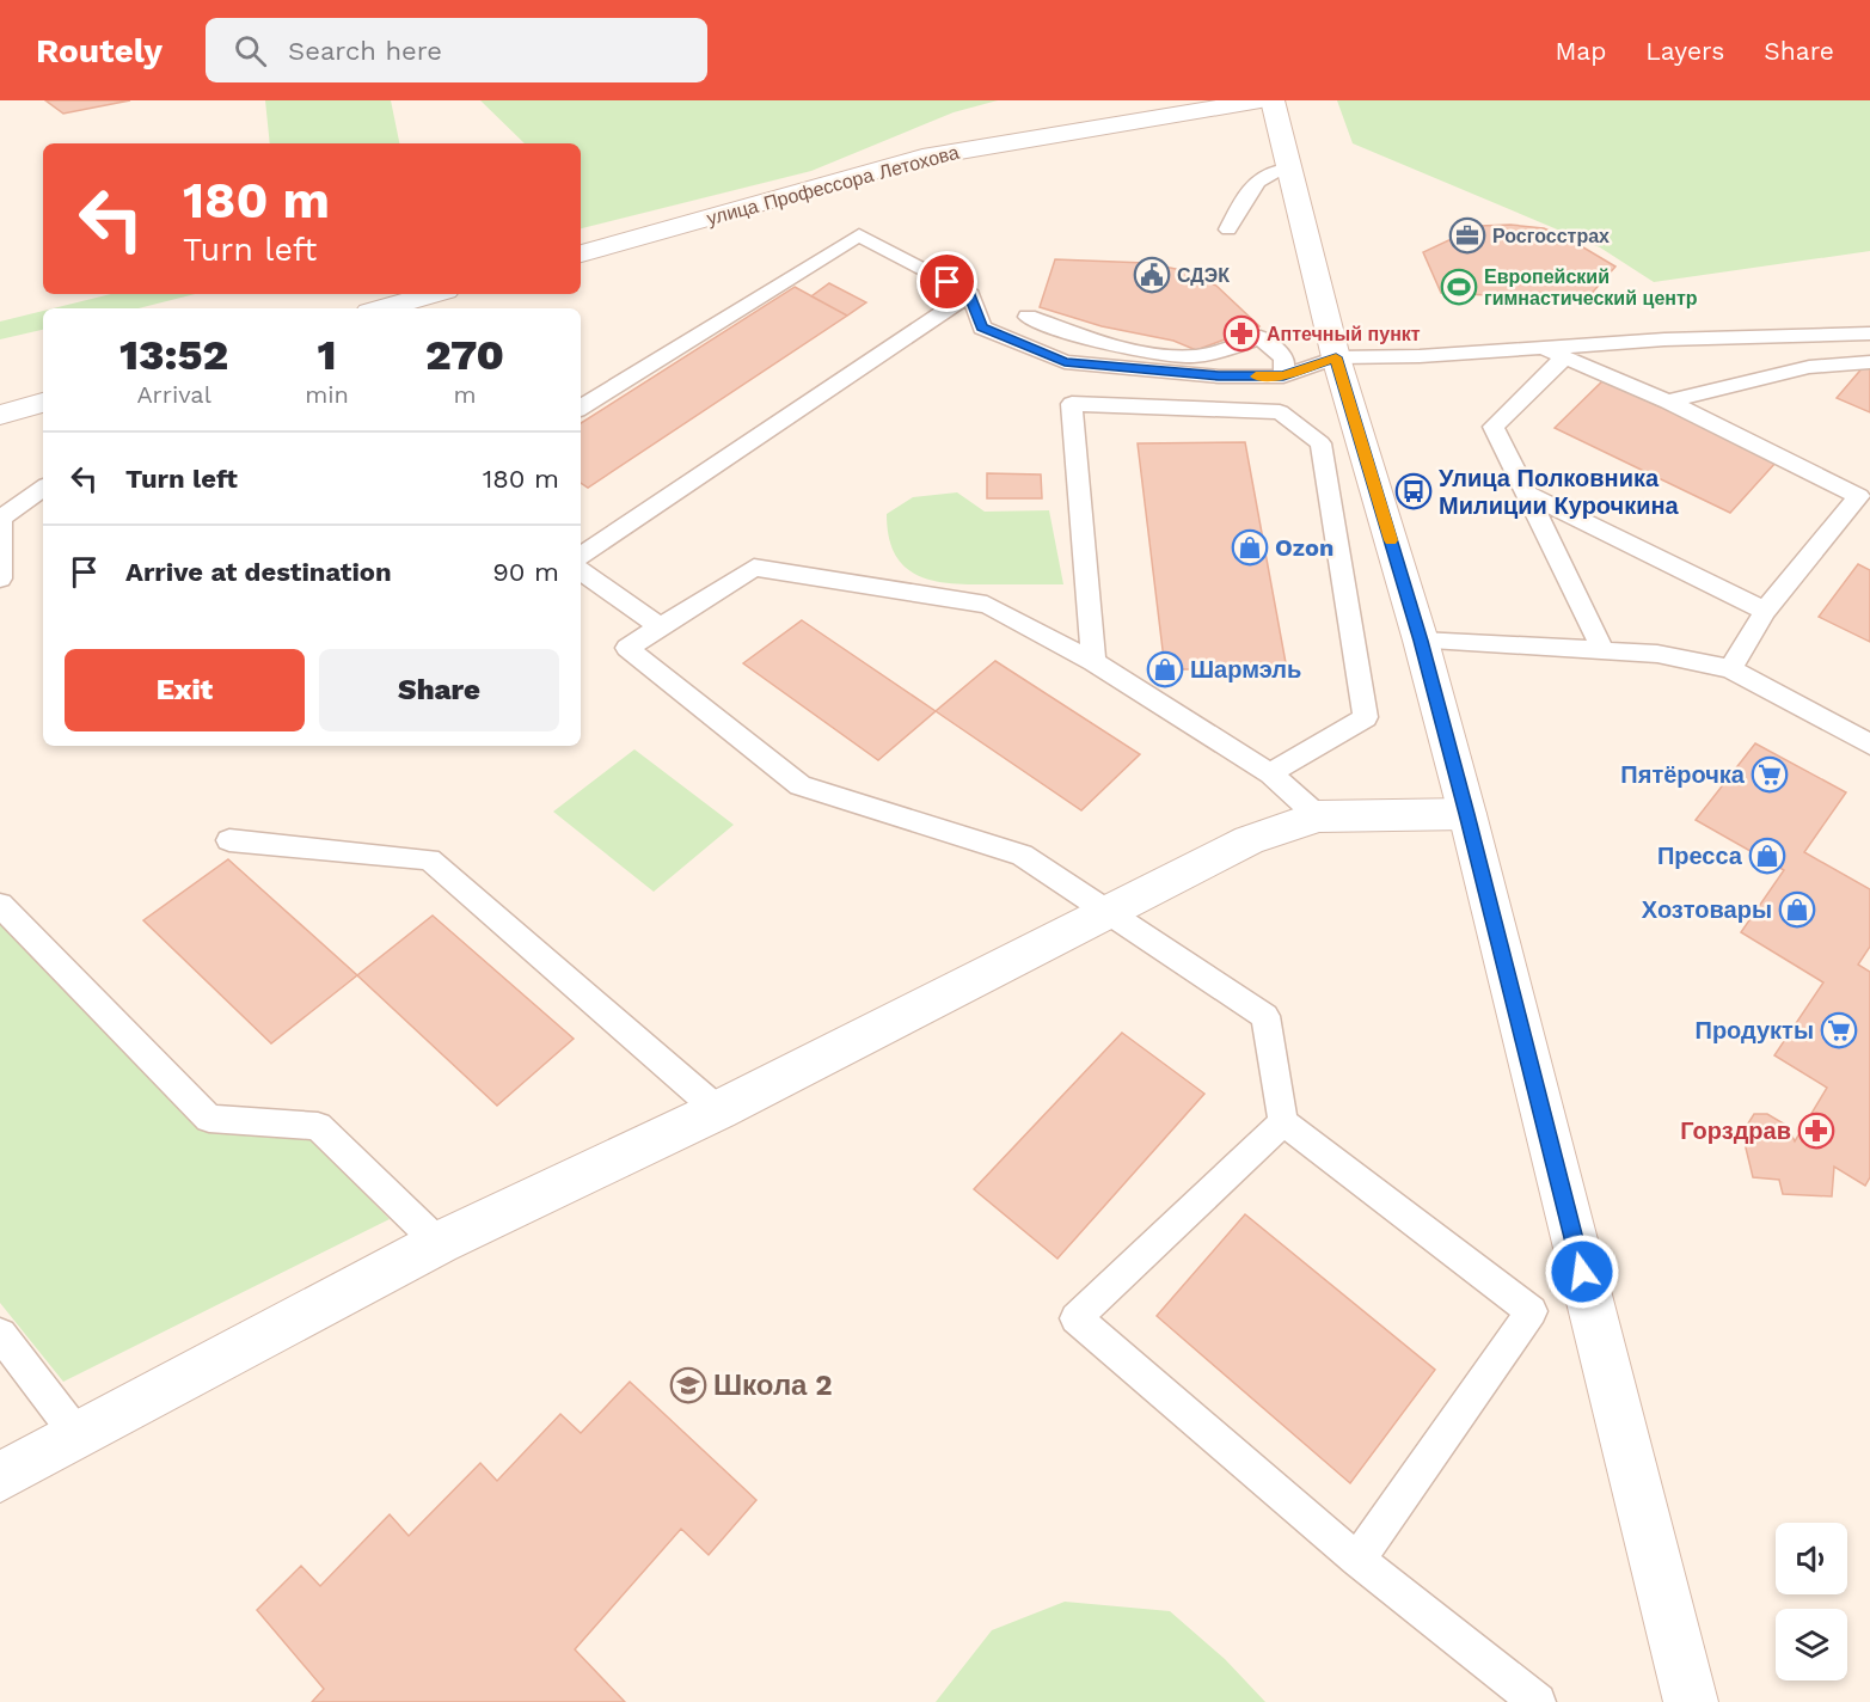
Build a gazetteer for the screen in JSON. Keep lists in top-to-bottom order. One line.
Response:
{"streets":{"street":["улица Профессора Летохова"]},"places":{"office":["Росгосстрах"],"public building":["СДЭК"],"sports":["Европейский гимнастический центр"],"pharmacy":["Аптечный пункт","Горздрав"],"bus stop":["Улица Полковника Милиции Курочкина"],"shop":["Ozon","Шармэль","Пресса","Хозтовары"],"supermarket":["Пятёрочка","Продукты"],"school or university":["Школа 2"]},"page":{"header":"Routely","search":"Search here","nav":["Map","Layers","Share"],"turn":["180 m","Turn left"],"eta":["13:52","Arrival","1","min","270","m"],"list":[{"name":"Turn left","value":"180 m"},{"name":"Arrive at destination","value":"90 m"}],"buttons":["Exit","Share"]}}
